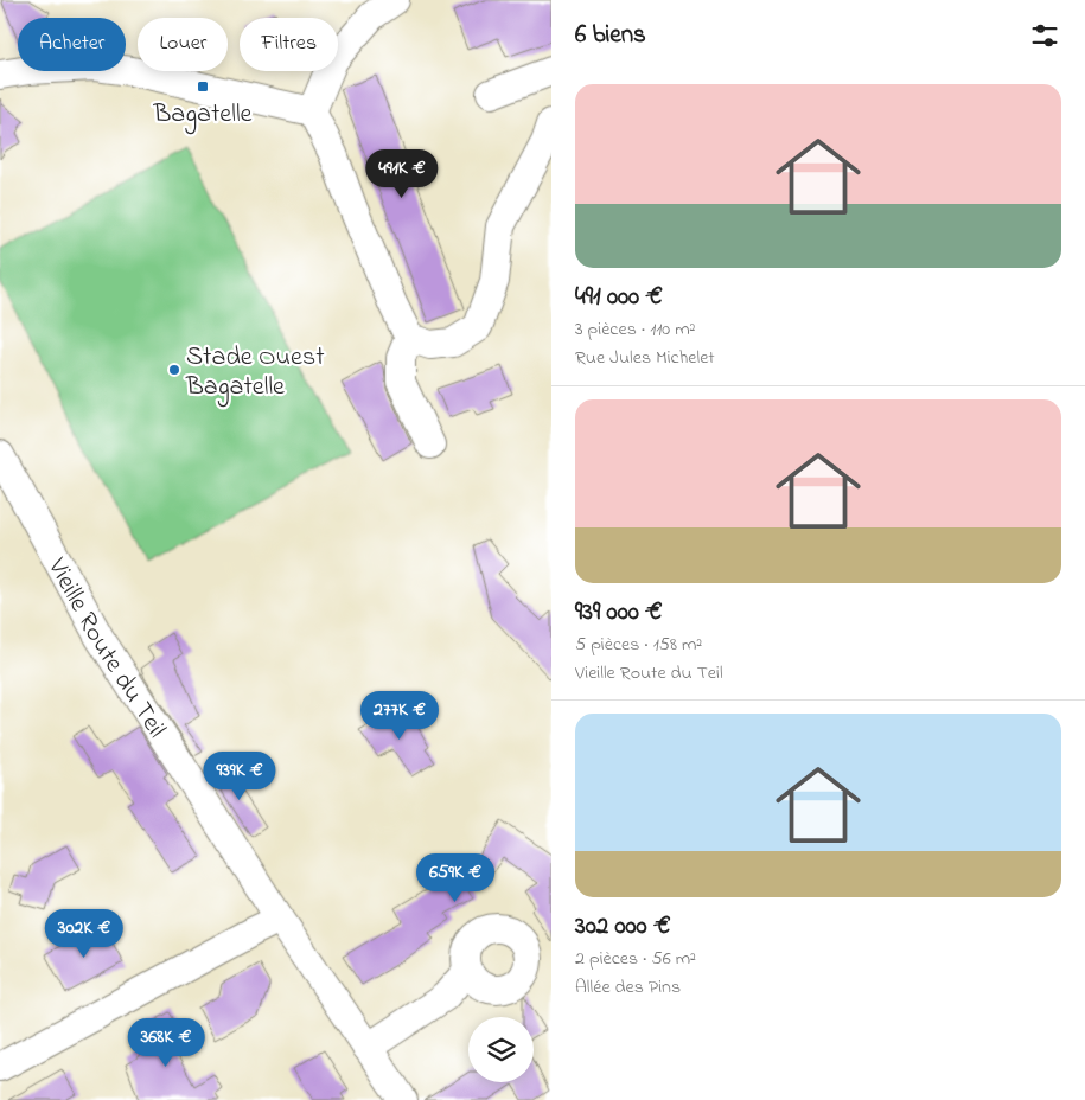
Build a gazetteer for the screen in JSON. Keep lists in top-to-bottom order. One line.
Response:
{"streets":{"street":["Vieille Route du Teil"]},"places":{"transit":["Bagatelle"],"other":["Stade Ouest Bagatelle"]},"page":{"heading":"6 biens","chip":["Acheter","Louer","Filtres"],"list":[{"name":"491 000 €","note":"3 pièces · 110 m² · Rue Jules Michelet"},{"name":"939 000 €","note":"5 pièces · 158 m² · Vieille Route du Teil"},{"name":"302 000 €","note":"2 pièces · 56 m² · Allée des Pins"}],"price":["491K €","277K €","939K €","659K €","302K €","368K €"]}}
